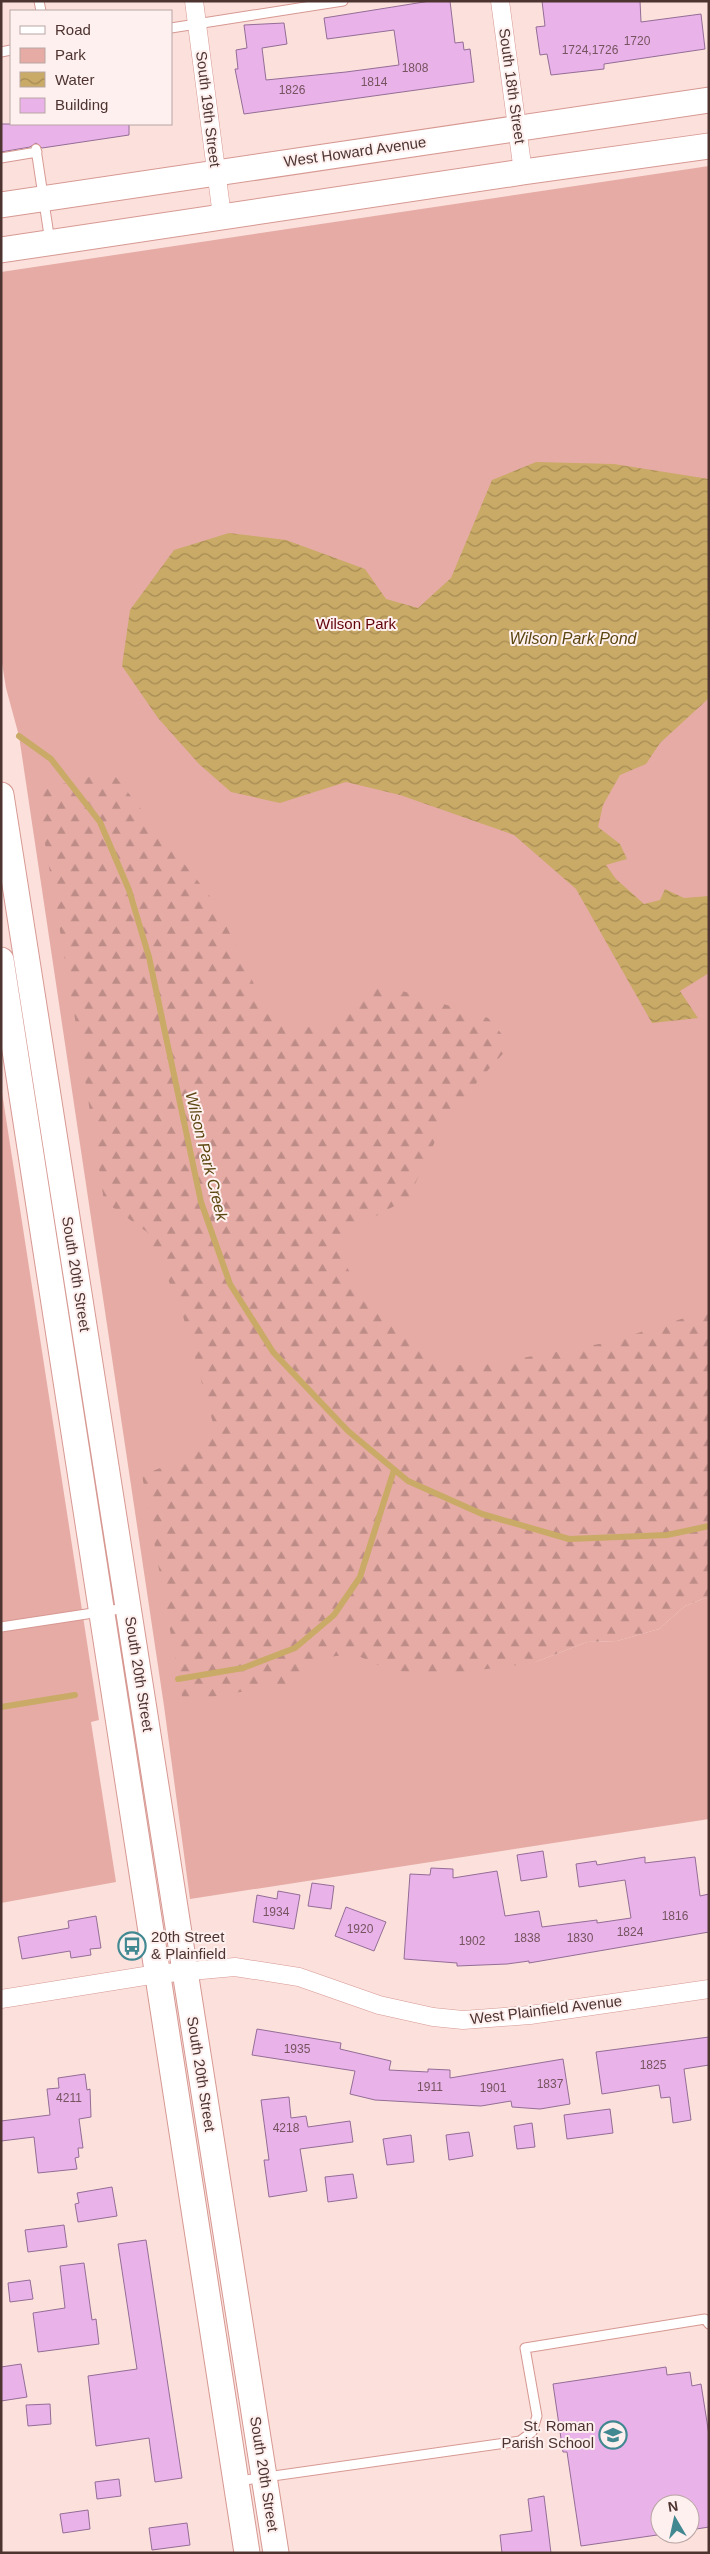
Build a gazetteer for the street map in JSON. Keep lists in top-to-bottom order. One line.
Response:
{"streets":{"street":["South 18th Street","South 19th Street","West Howard Avenue","South 20th Street","West Plainfield Avenue"]},"crossings":[["South 18th Street","West Howard Avenue"],["South 19th Street","West Howard Avenue"],["South 20th Street","West Plainfield Avenue"]],"water":["Wilson Park Pond","Wilson Park Creek"],"parks":["Wilson Park"],"places":{"bus stop":["20th Street & Plainfield"],"school or university":["St. Roman Parish School"]},"house_numbers":["1720","1724,1726","1808","1814","1826","1934","1816","1920","1824","1838","1830","1902","1935","1825","1837","1911","1901","4211","4218"],"legend":["Road","Park","Water","Building"],"north":"top"}
